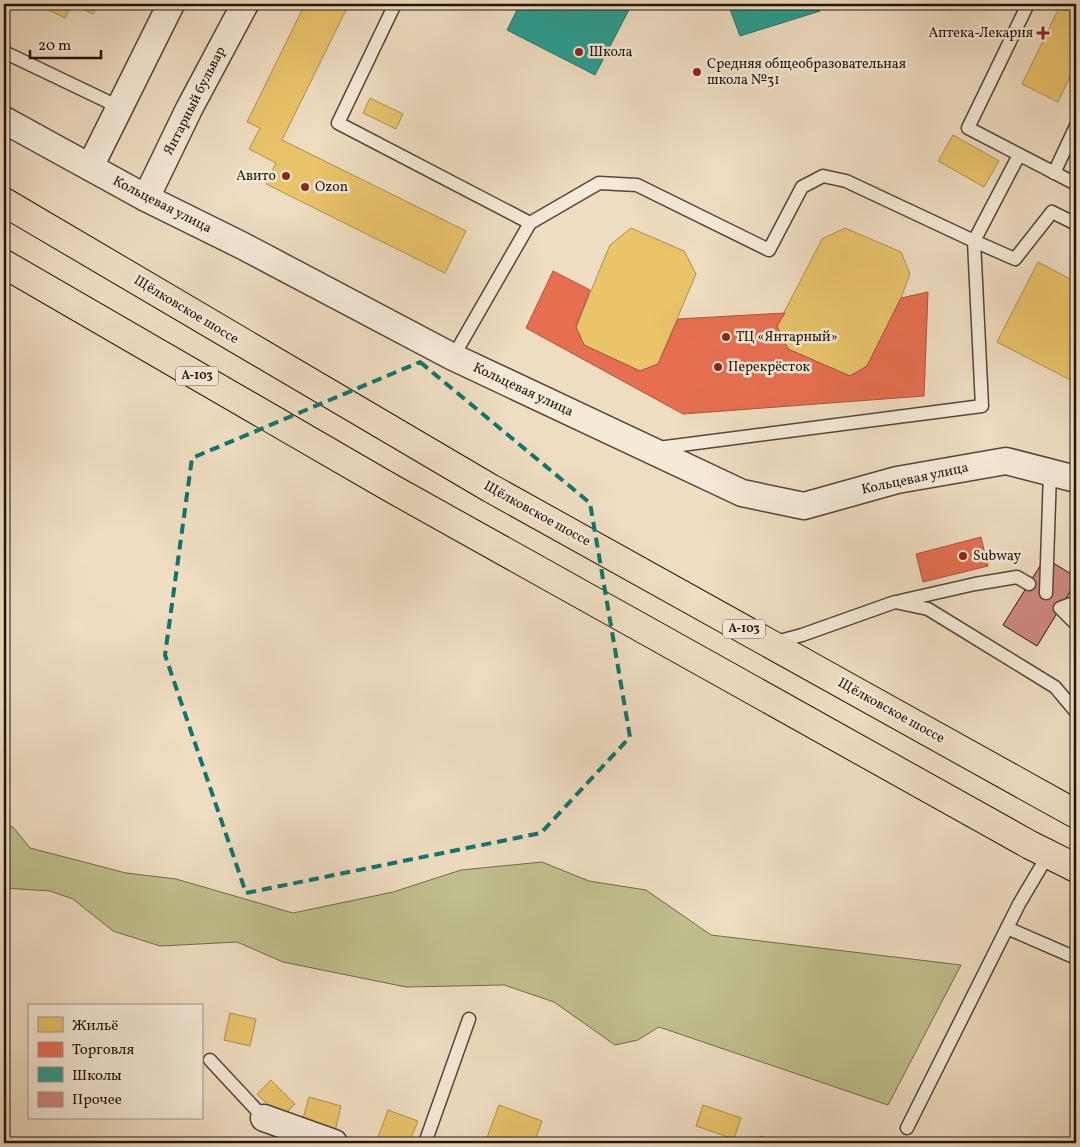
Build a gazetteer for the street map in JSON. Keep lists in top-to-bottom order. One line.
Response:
{"streets":{"main road":["Щёлковское шоссе","А-103"],"street":["Янтарный бульвар","Кольцевая улица"]},"crossings":[["Янтарный бульвар","Кольцевая улица"]],"places":{"health":["Аптека-Лекарня"],"other":["Школа","Средняя общеобразовательная школа №31","Авито","Ozon","ТЦ «Янтарный»","Перекрёсток","Subway"]},"legend":["Жильё","Торговля","Школы","Прочее"],"scale_bar":"20 m"}
